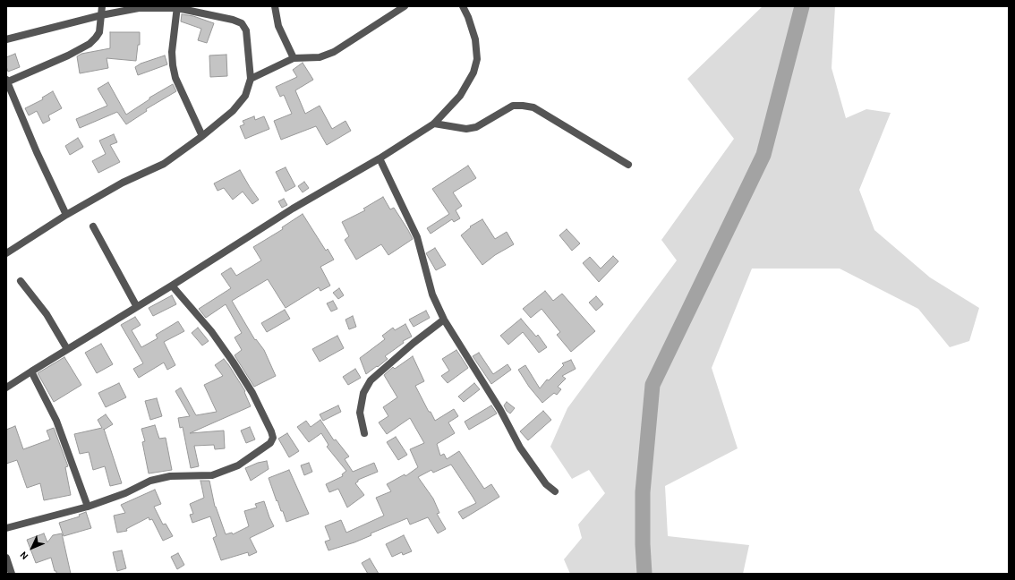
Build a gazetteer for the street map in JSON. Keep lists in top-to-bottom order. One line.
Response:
{"north":"bottom left"}
